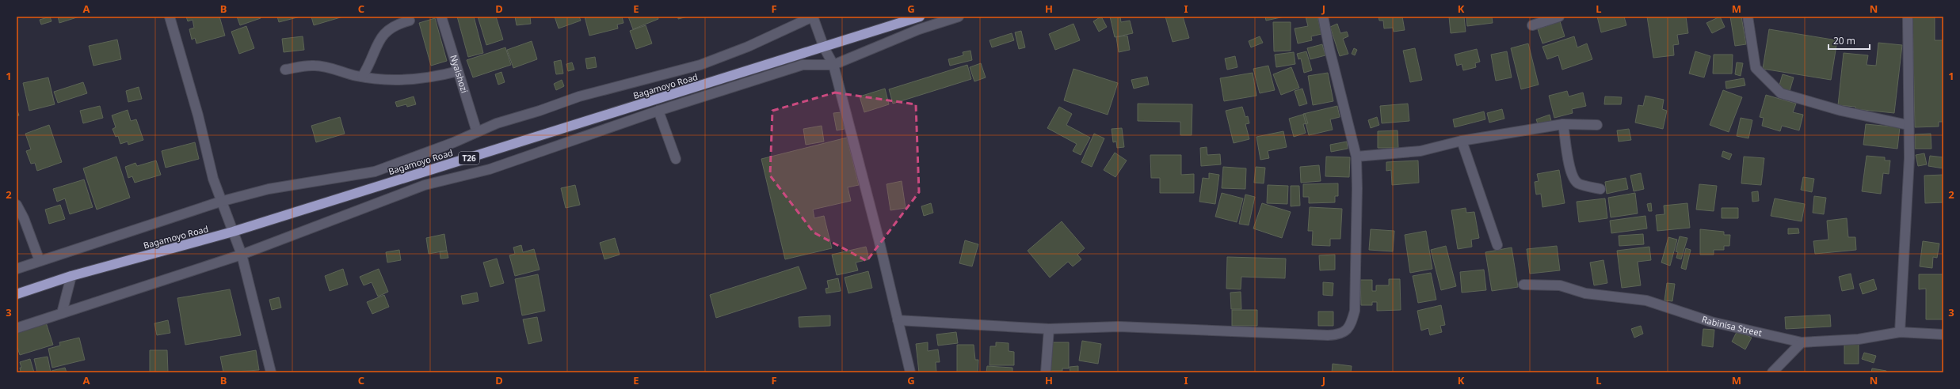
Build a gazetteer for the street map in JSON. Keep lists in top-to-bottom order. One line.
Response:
{"streets":{"highway":["Bagamoyo Road","T26"],"street":["Nyaishozi","Rabinisa Street"]},"scale_bar":"20 m","grid":{"columns":["A","B","C","D","E","F","G","H","I","J","K","L","M","N"],"rows":["1","2","3"]}}
